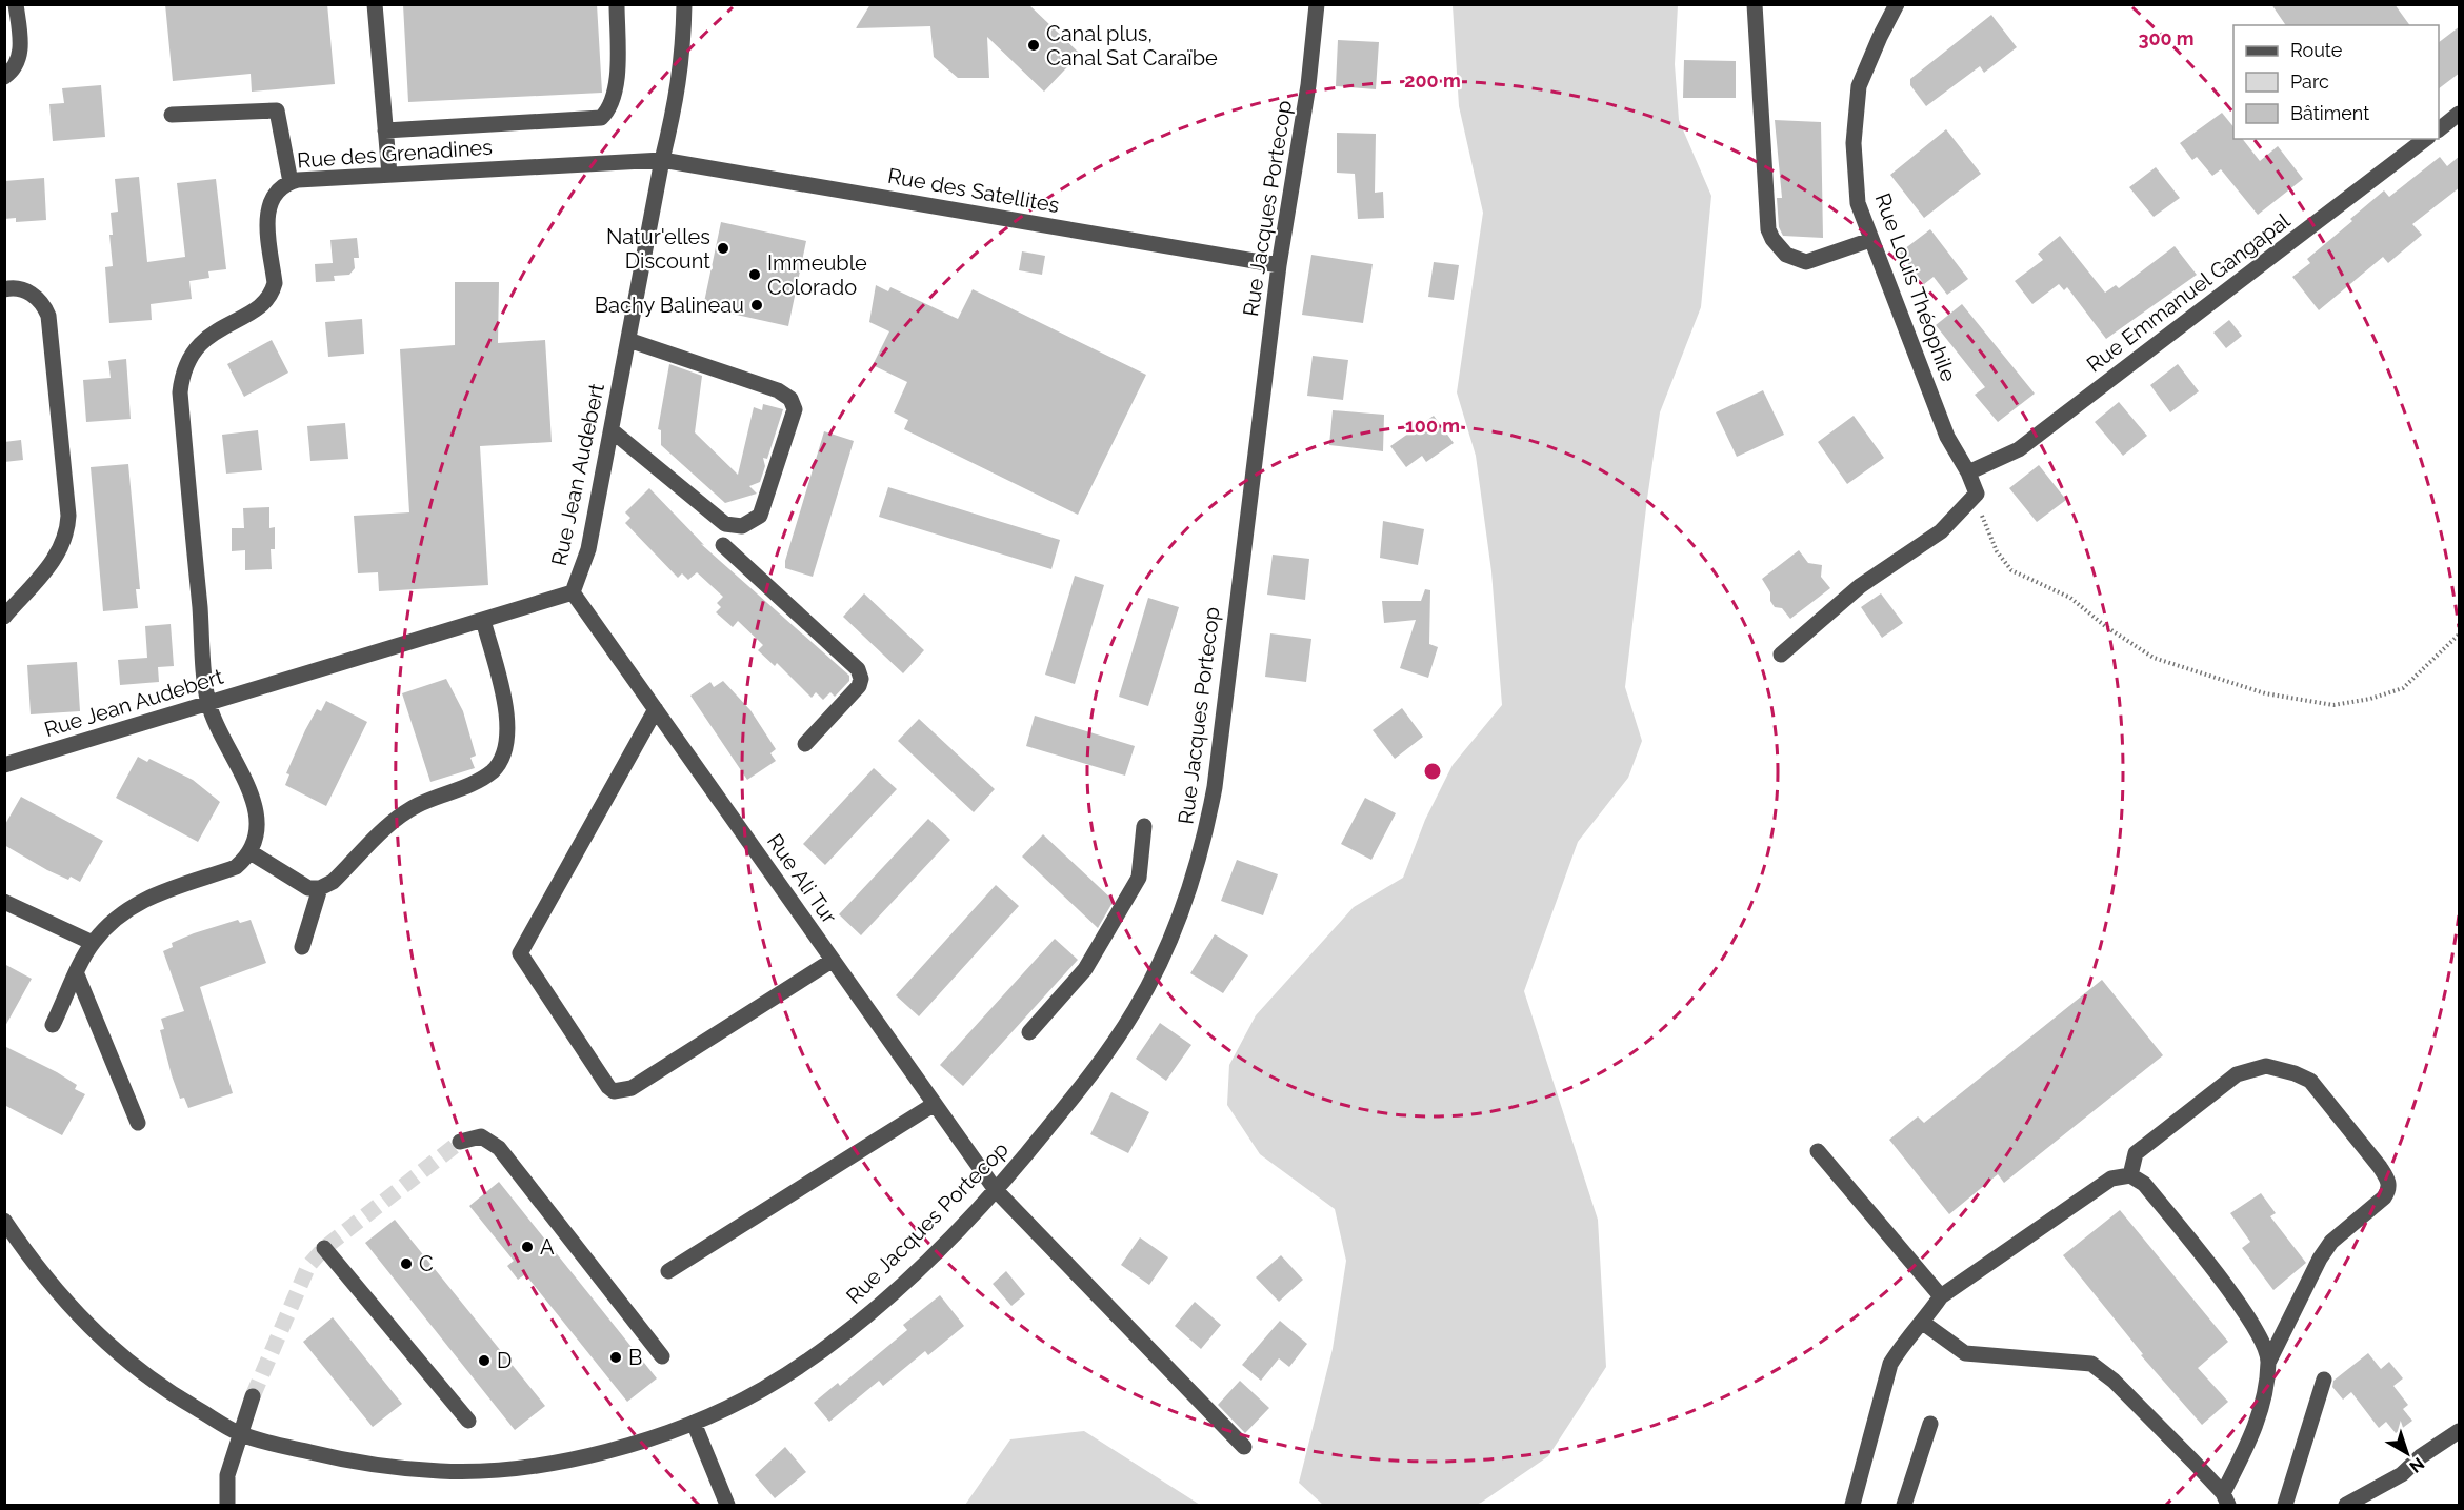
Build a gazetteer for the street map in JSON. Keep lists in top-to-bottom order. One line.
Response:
{"streets":{"street":["Rue des Grenadines","Rue des Satellites","Rue Jacques Portecop","Rue Louis Théophile","Rue Emmanuel Gangapal","Rue Jean Audebert","Rue Ali Tur"]},"crossings":[["Rue des Grenadines","Rue des Satellites"],["Rue des Grenadines","Rue Jean Audebert"],["Rue des Satellites","Rue Jacques Portecop"],["Rue des Satellites","Rue Jean Audebert"],["Rue Jacques Portecop","Rue Ali Tur"],["Rue Louis Théophile","Rue Emmanuel Gangapal"],["Rue Jean Audebert","Rue Ali Tur"]],"places":["Canal plus, Canal Sat Caraïbe","Natur'elles Discount","Immeuble Colorado","Bachy Balineau","A","C","B","D"],"legend":["Route","Parc","Bâtiment"],"north":"bottom right","rings":["300 m","200 m","100 m"]}
